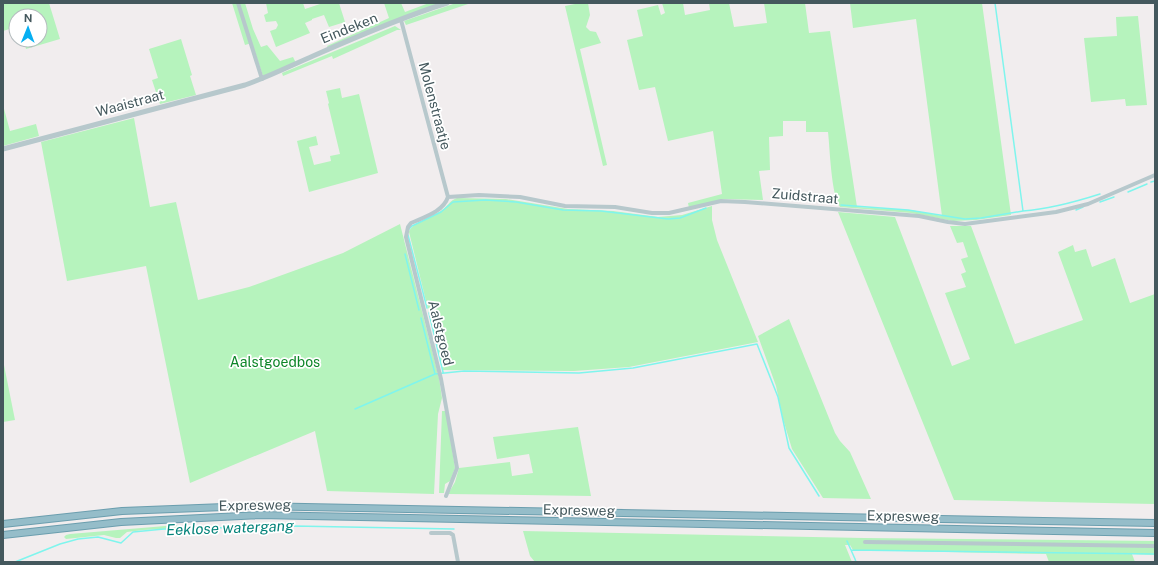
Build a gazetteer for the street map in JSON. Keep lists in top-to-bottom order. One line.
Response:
{"streets":{"highway":["Expresweg"],"street":["Eindeken","Waaistraat","Molenstraatje","Zuidstraat","Aalstgoed"]},"crossings":[["Eindeken","Waaistraat"],["Eindeken","Molenstraatje"],["Molenstraatje","Zuidstraat"],["Molenstraatje","Aalstgoed"],["Zuidstraat","Aalstgoed"]],"water":["Eeklose watergang"],"parks":["Aalstgoedbos"],"north":"top"}
